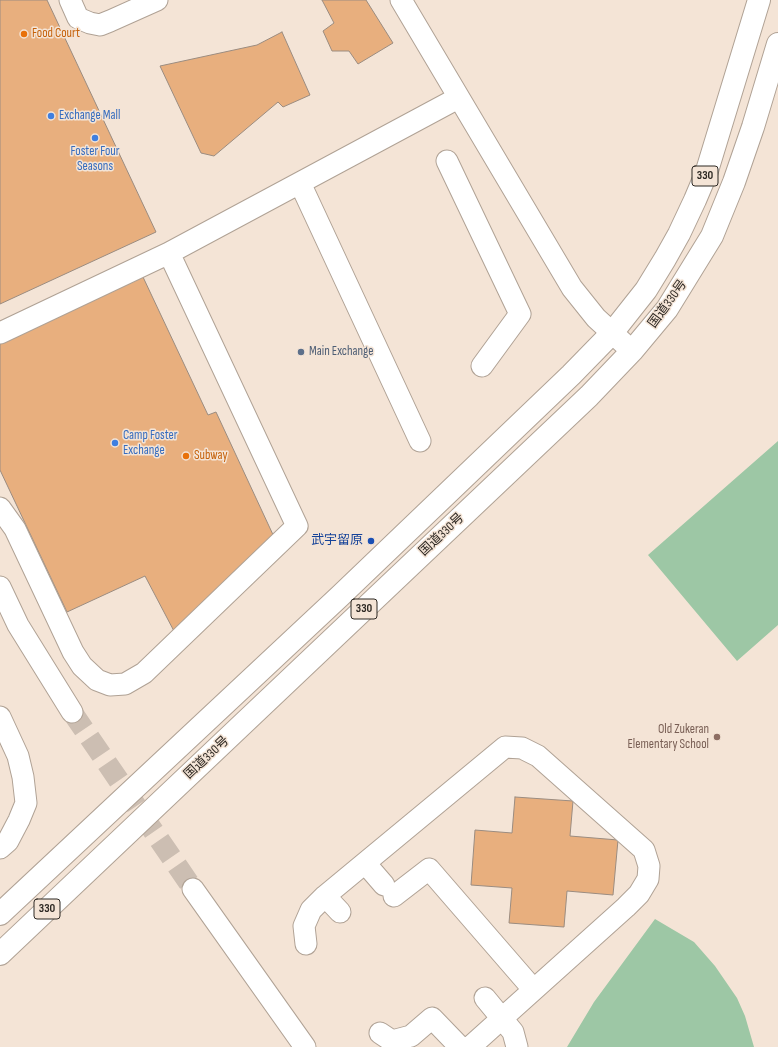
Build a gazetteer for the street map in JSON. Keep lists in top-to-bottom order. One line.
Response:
{"streets":{"highway":["330","国道330号"]},"places":["Food Court","Exchange Mall","Foster Four Seasons","Main Exchange","Camp Foster Exchange","Subway","武宇留原","Old Zukeran Elementary School"]}
